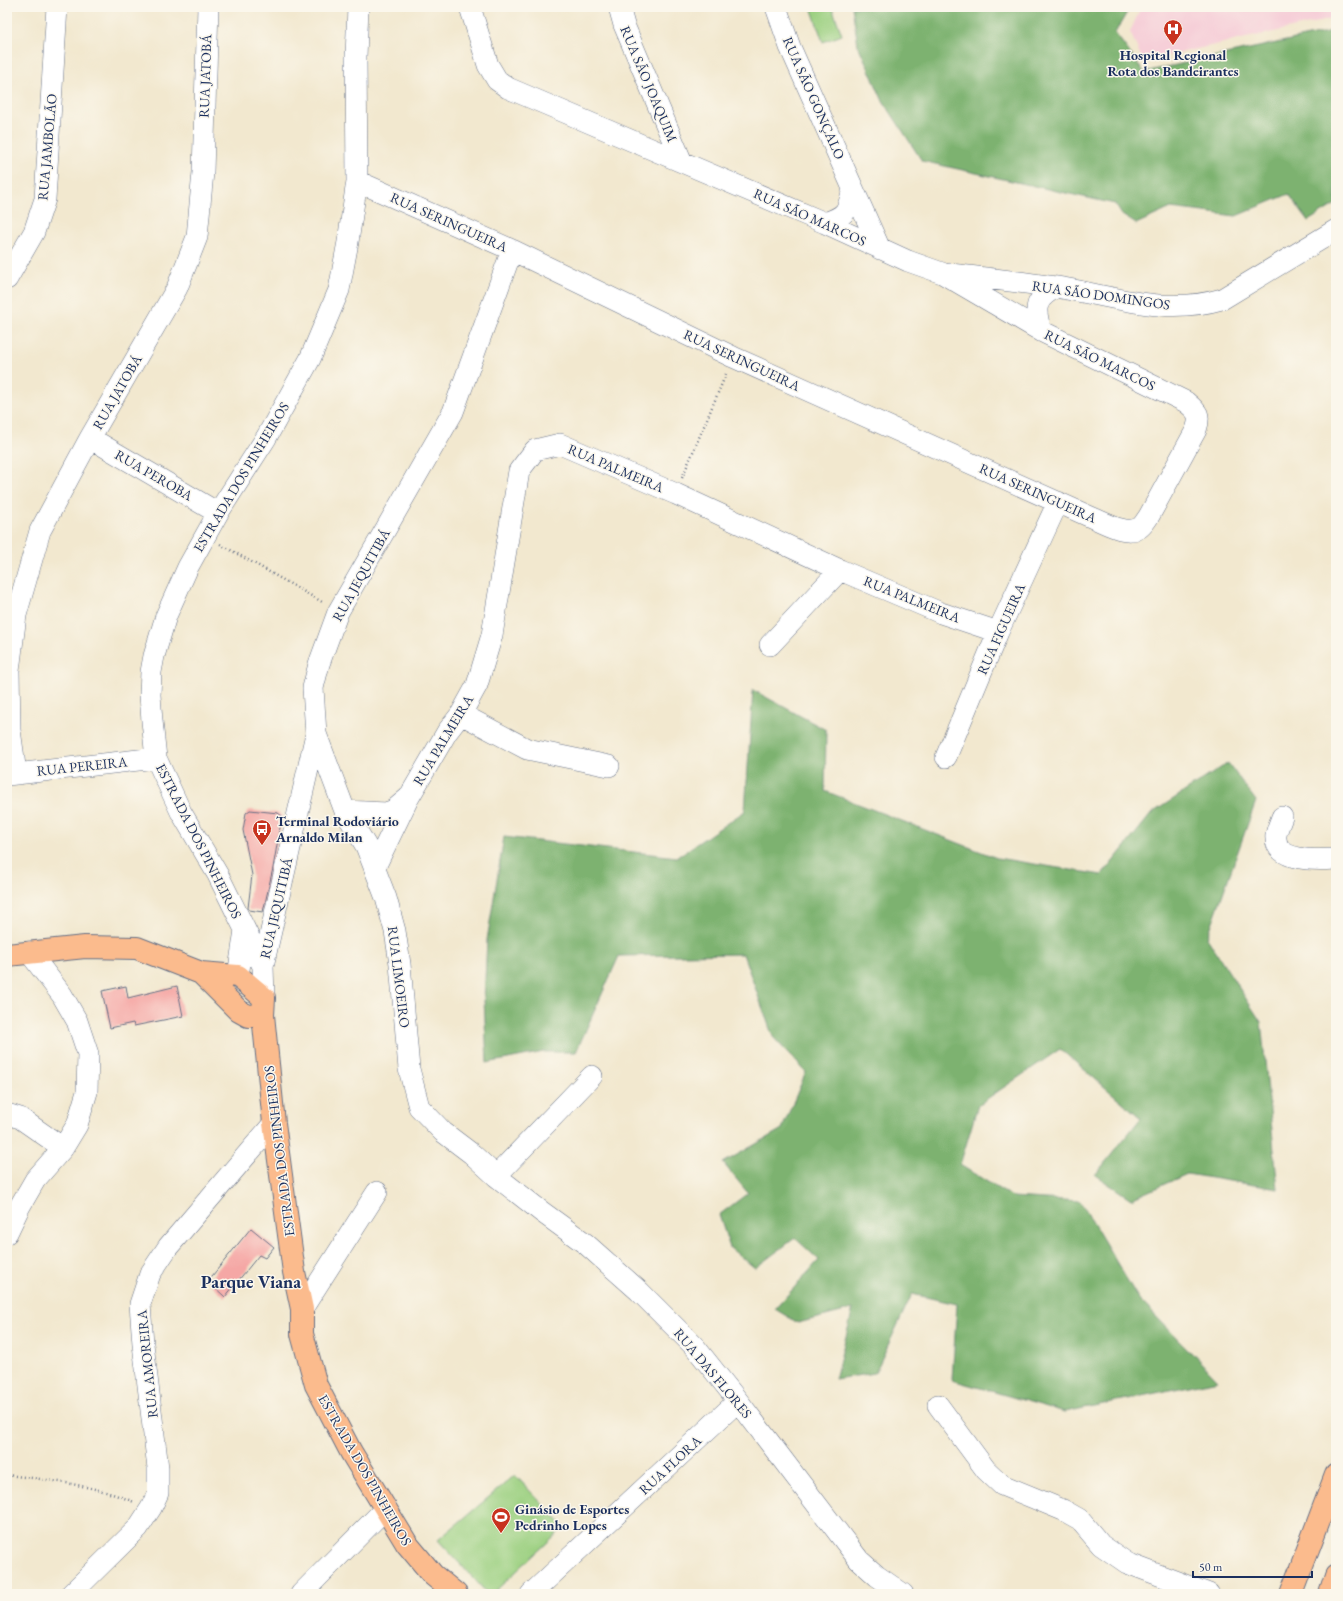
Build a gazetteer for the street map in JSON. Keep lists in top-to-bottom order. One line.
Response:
{"streets":{"main road":["ESTRADA DOS PINHEIROS"],"street":["RUA JATOBÁ","RUA SÃO JOAQUIM","RUA SÃO GONÇALO","RUA JAMBOLÃO","RUA SÃO MARCOS","RUA SERINGUEIRA","RUA SÃO DOMINGOS","RUA PALMEIRA","RUA PEROBA","RUA JEQUITIBÁ","RUA FIGUEIRA","RUA PEREIRA","RUA LIMOEIRO","RUA AMOREIRA","RUA DAS FLORES","RUA FLORA"]},"crossings":[["RUA JATOBÁ","RUA PEROBA"],["RUA JATOBÁ","RUA PEREIRA"],["RUA SÃO JOAQUIM","RUA SÃO MARCOS"],["RUA SÃO GONÇALO","RUA SÃO MARCOS"],["RUA SÃO MARCOS","RUA SERINGUEIRA"],["RUA SÃO MARCOS","RUA SÃO DOMINGOS"],["RUA SERINGUEIRA","ESTRADA DOS PINHEIROS"],["RUA SERINGUEIRA","RUA JEQUITIBÁ"],["RUA SERINGUEIRA","RUA FIGUEIRA"],["RUA PALMEIRA","RUA FIGUEIRA"],["RUA PALMEIRA","RUA LIMOEIRO"],["RUA PEROBA","ESTRADA DOS PINHEIROS"],["ESTRADA DOS PINHEIROS","RUA JEQUITIBÁ"],["ESTRADA DOS PINHEIROS","RUA PEREIRA"],["ESTRADA DOS PINHEIROS","RUA AMOREIRA"],["RUA JEQUITIBÁ","RUA LIMOEIRO"],["RUA LIMOEIRO","RUA DAS FLORES"],["RUA DAS FLORES","RUA FLORA"]],"districts":["Parque Viana"],"places":{"hospital":["Hospital Regional Rota dos Bandeirantes"],"bus stop":["Terminal Rodoviário Arnaldo Milan"],"sports":["Ginásio de Esportes Pedrinho Lopes"]},"scale_bar":"50 m"}
